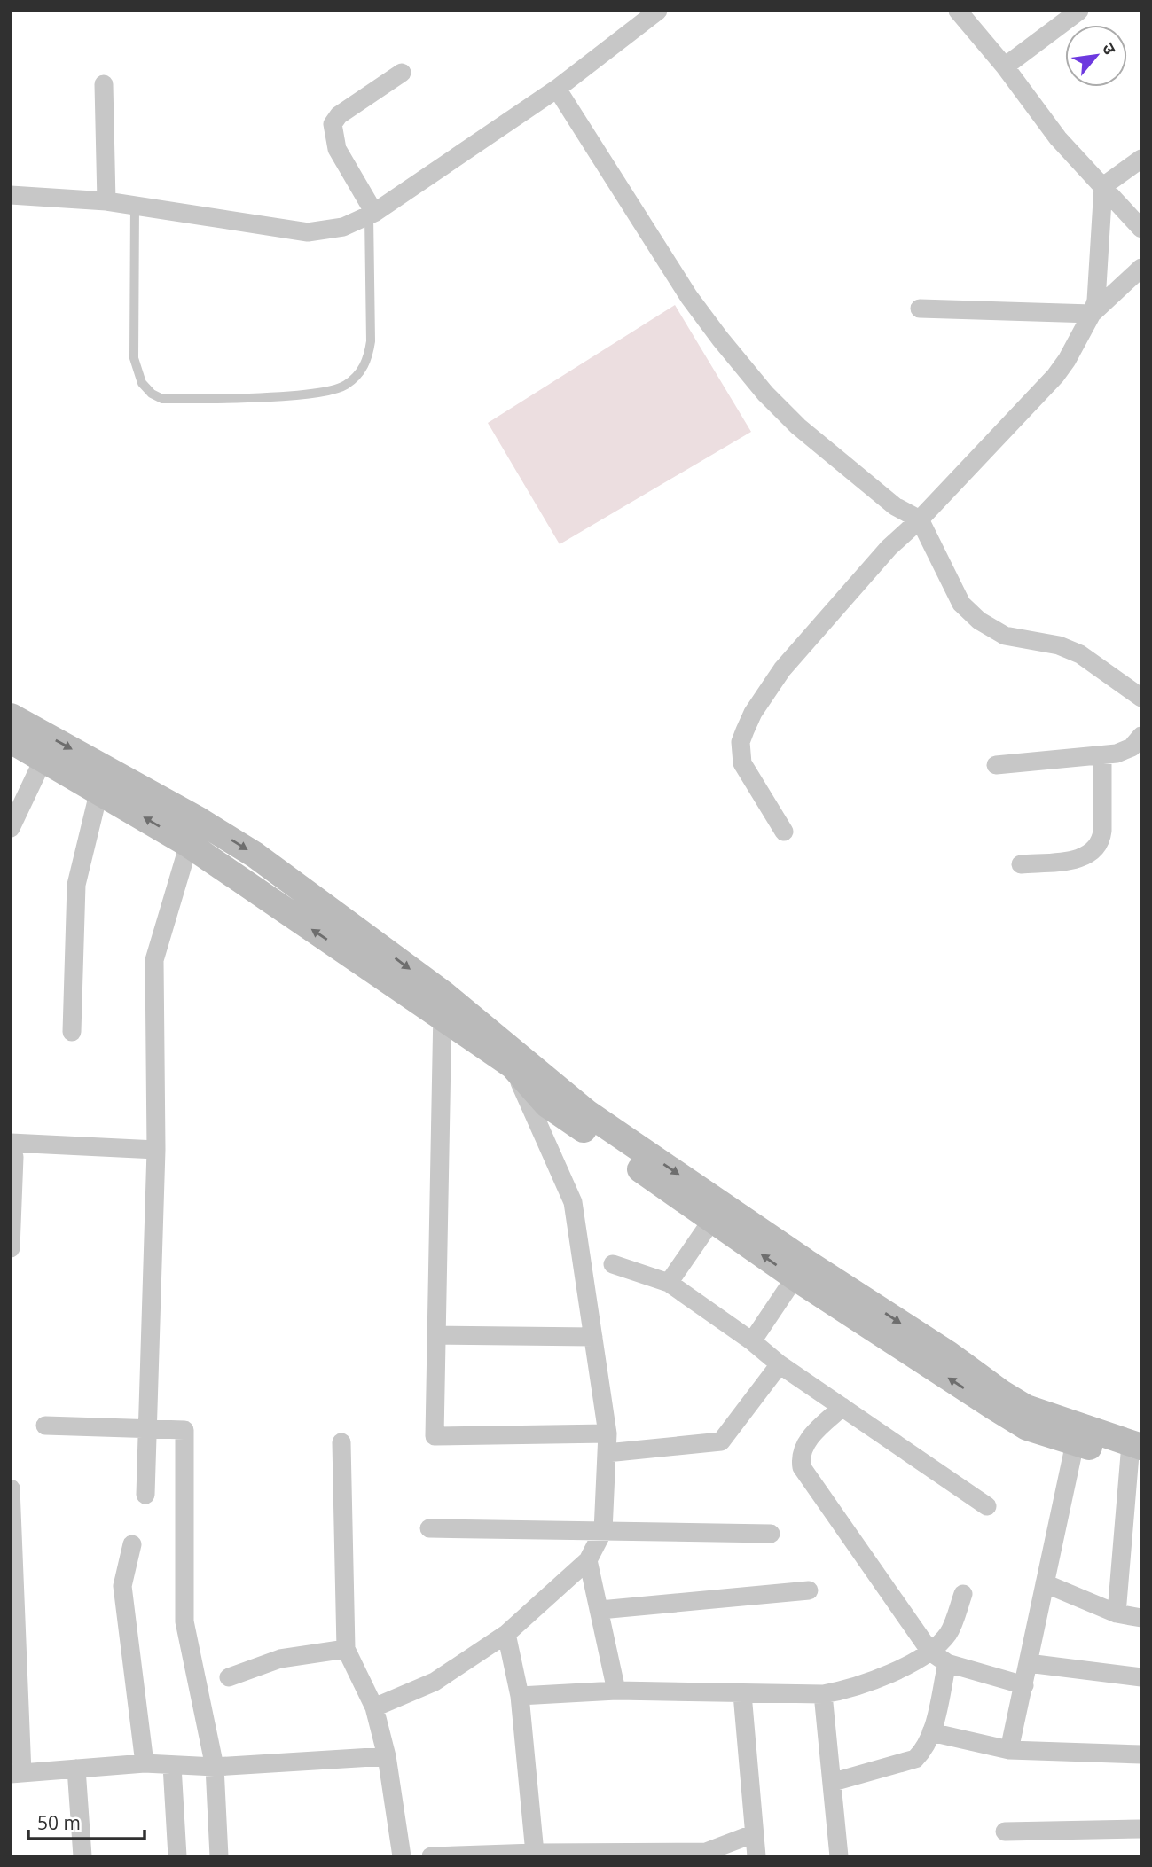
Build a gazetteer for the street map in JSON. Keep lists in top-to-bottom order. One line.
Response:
{"scale_bar":"50 m","north":"top right"}
